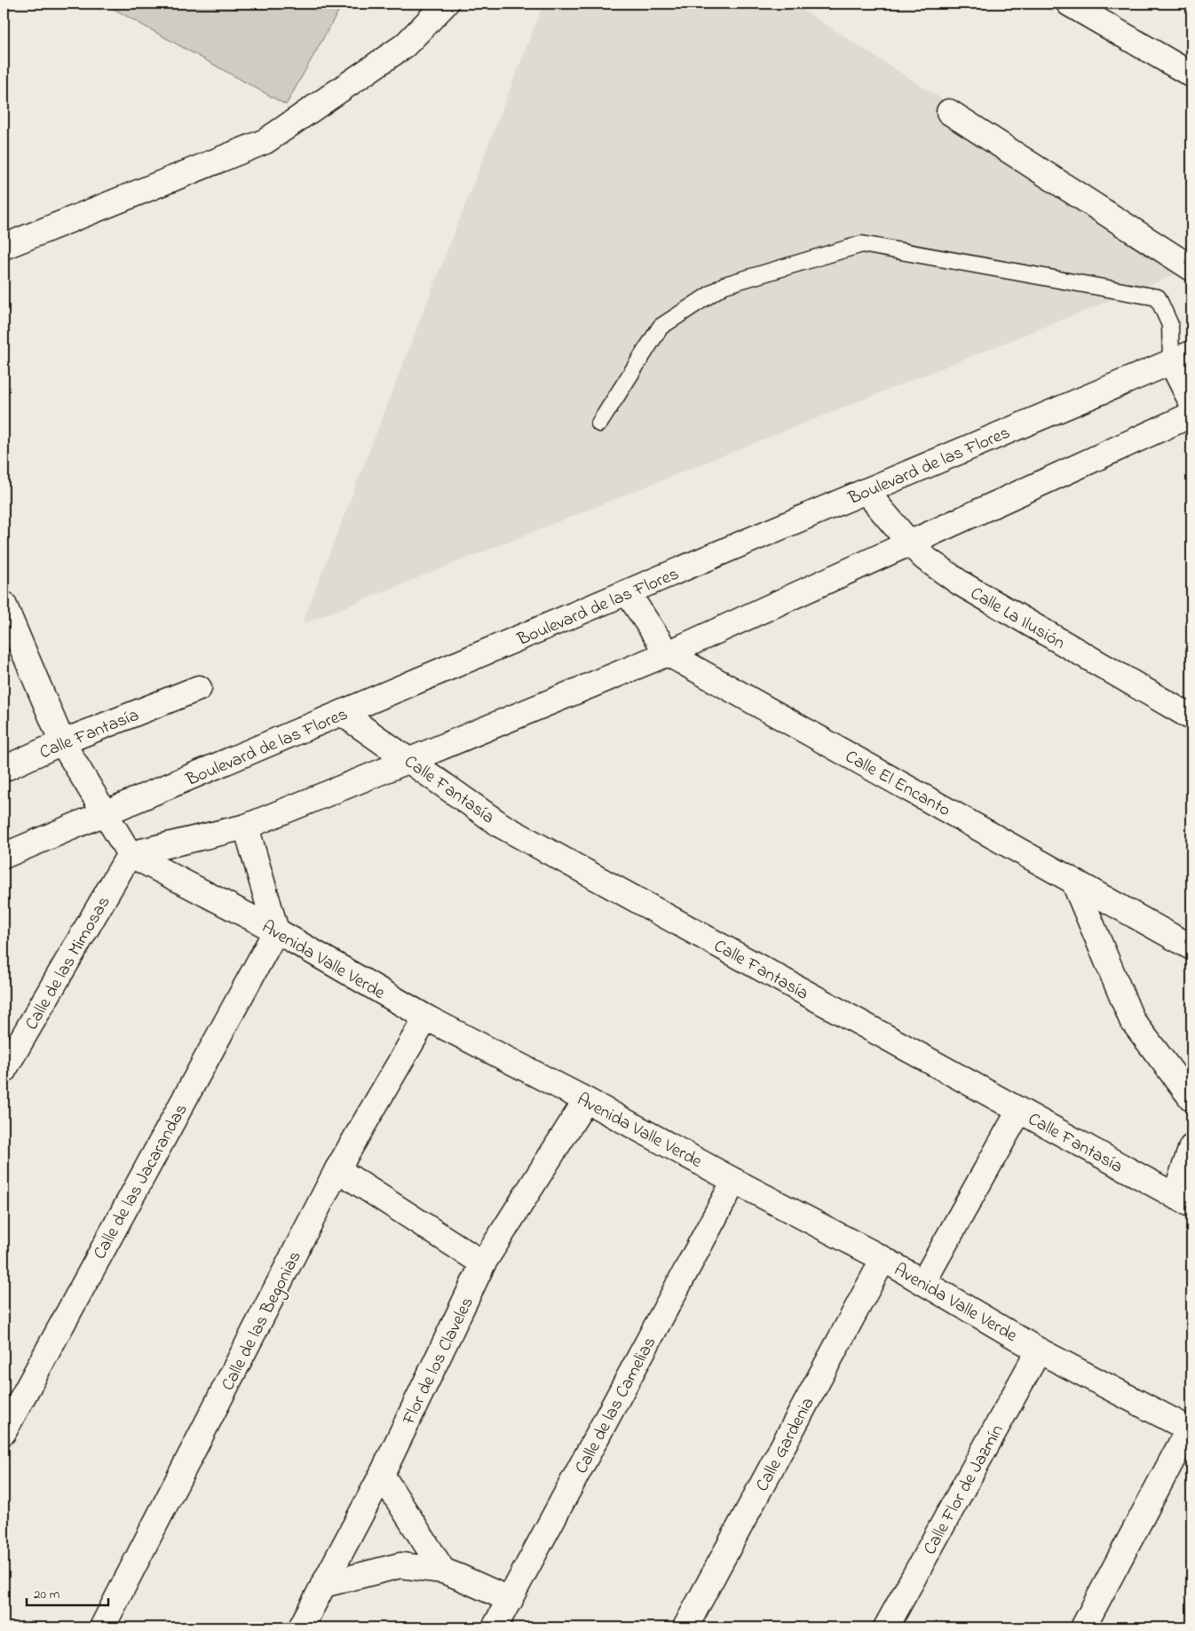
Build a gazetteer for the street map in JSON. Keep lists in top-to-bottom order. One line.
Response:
{"streets":{"street":["Boulevard de las Flores","Calle La Ilusión","Calle Fantasía","Calle El Encanto","Avenida Valle Verde","Calle de las Mimosas","Calle de las Jacarandas","Calle de las Begonias","Flor de los Claveles","Calle de las Camelias","Calle Gardenia","Calle Flor de Jazmín"]},"crossings":[["Boulevard de las Flores","Calle La Ilusión"],["Boulevard de las Flores","Calle Fantasía"],["Boulevard de las Flores","Calle El Encanto"],["Boulevard de las Flores","Avenida Valle Verde"],["Calle Fantasía","Avenida Valle Verde"],["Avenida Valle Verde","Calle de las Mimosas"],["Avenida Valle Verde","Calle de las Jacarandas"],["Avenida Valle Verde","Calle de las Begonias"],["Avenida Valle Verde","Flor de los Claveles"],["Avenida Valle Verde","Calle de las Camelias"],["Avenida Valle Verde","Calle Gardenia"],["Avenida Valle Verde","Calle Flor de Jazmín"]],"scale_bar":"20 m"}
